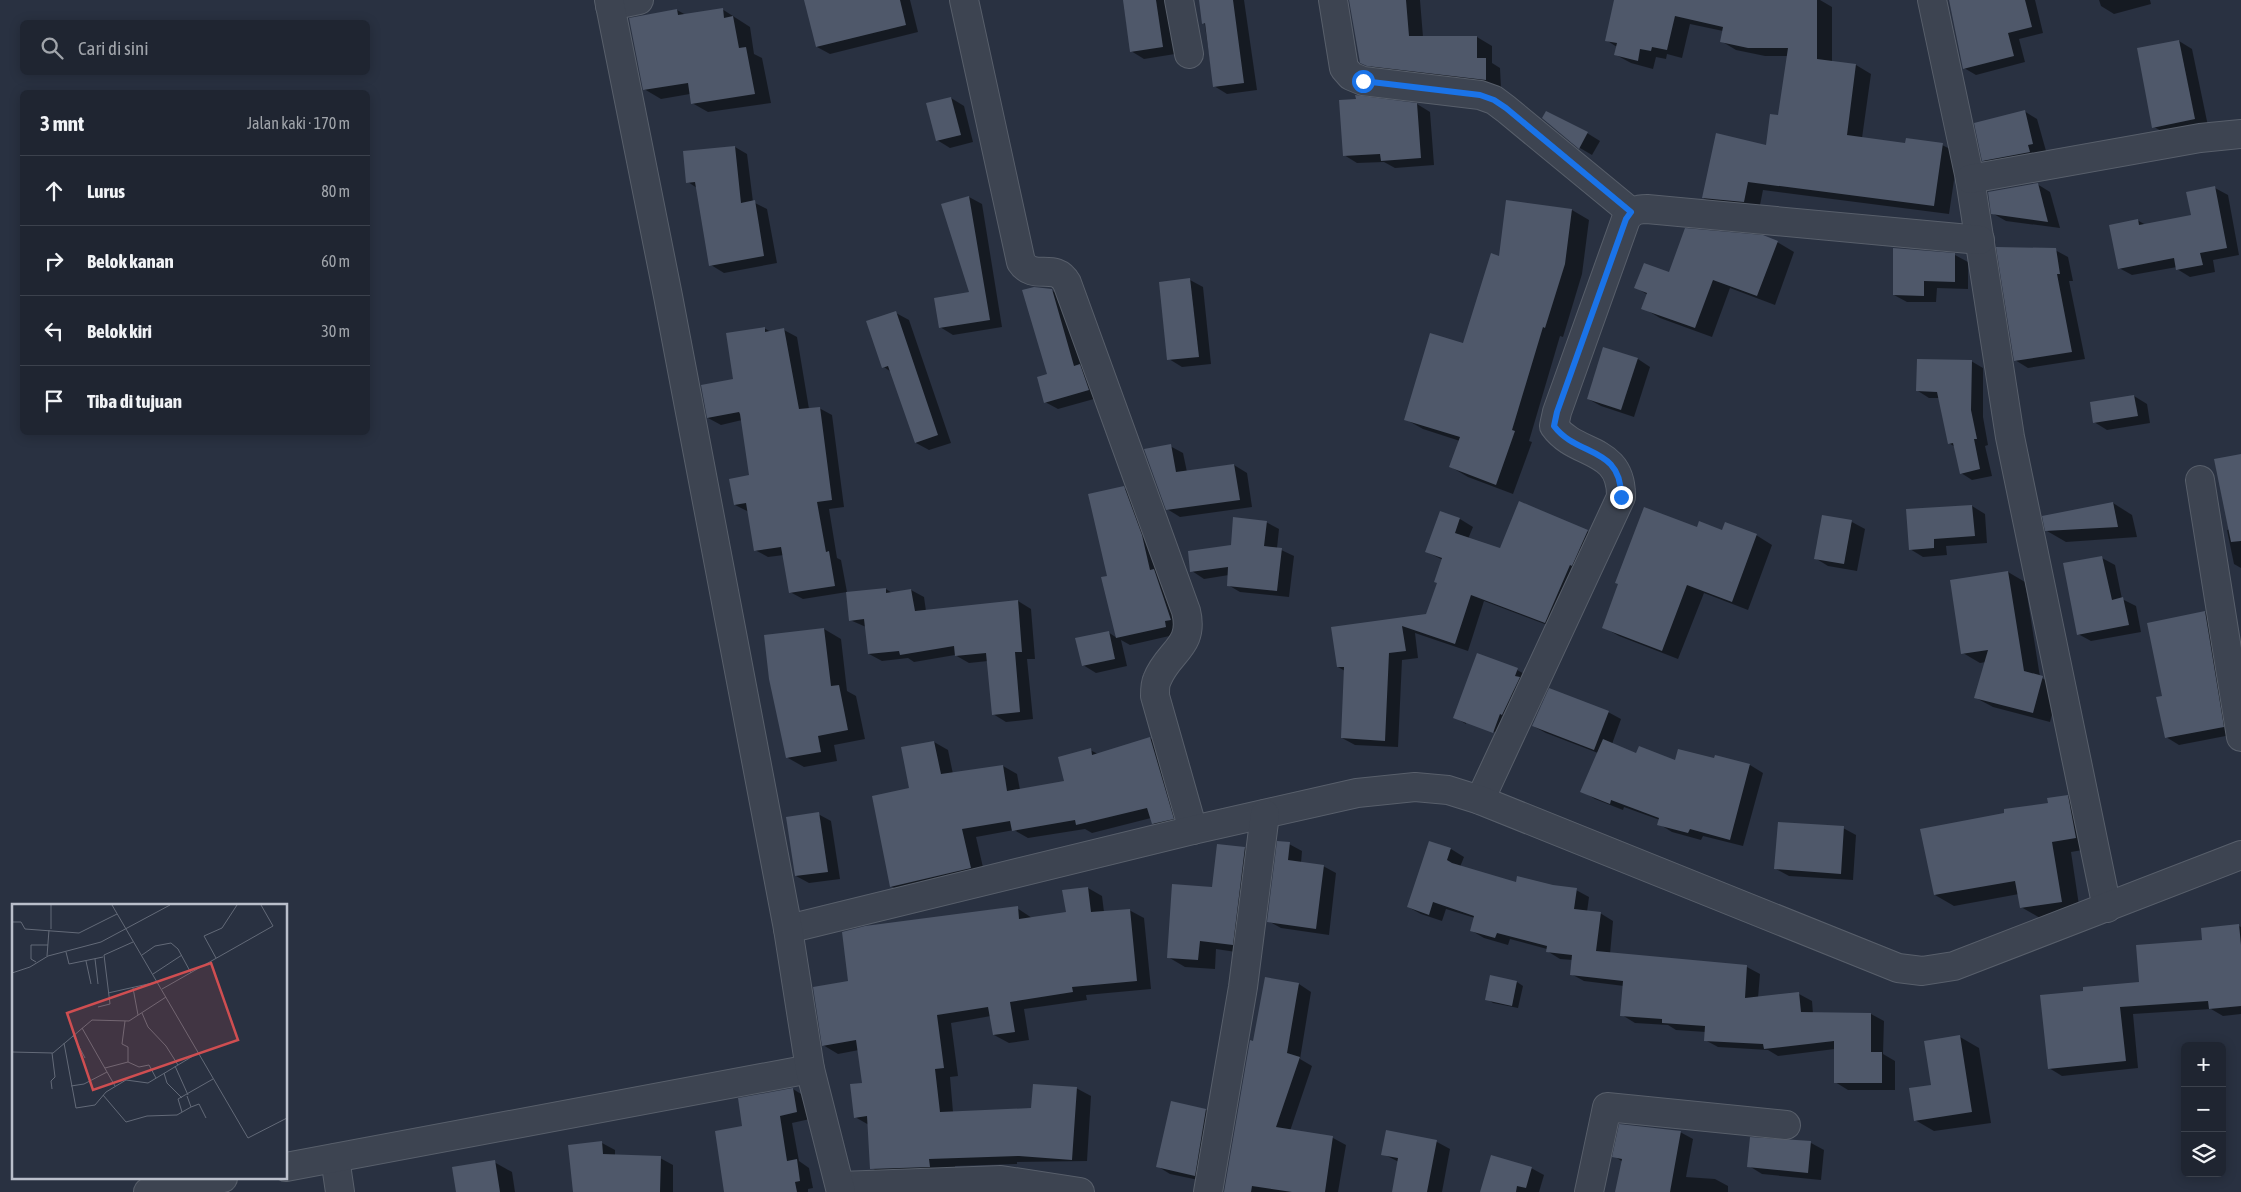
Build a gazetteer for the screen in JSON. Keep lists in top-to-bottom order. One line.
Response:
{"page":{"search":"Cari di sini","heading":["3 mnt","Jalan kaki · 170 m"],"list":[["Lurus","80 m"],["Belok kanan","60 m"],["Belok kiri","30 m"],"Tiba di tujuan"],"map_buttons":["+","−"]}}
